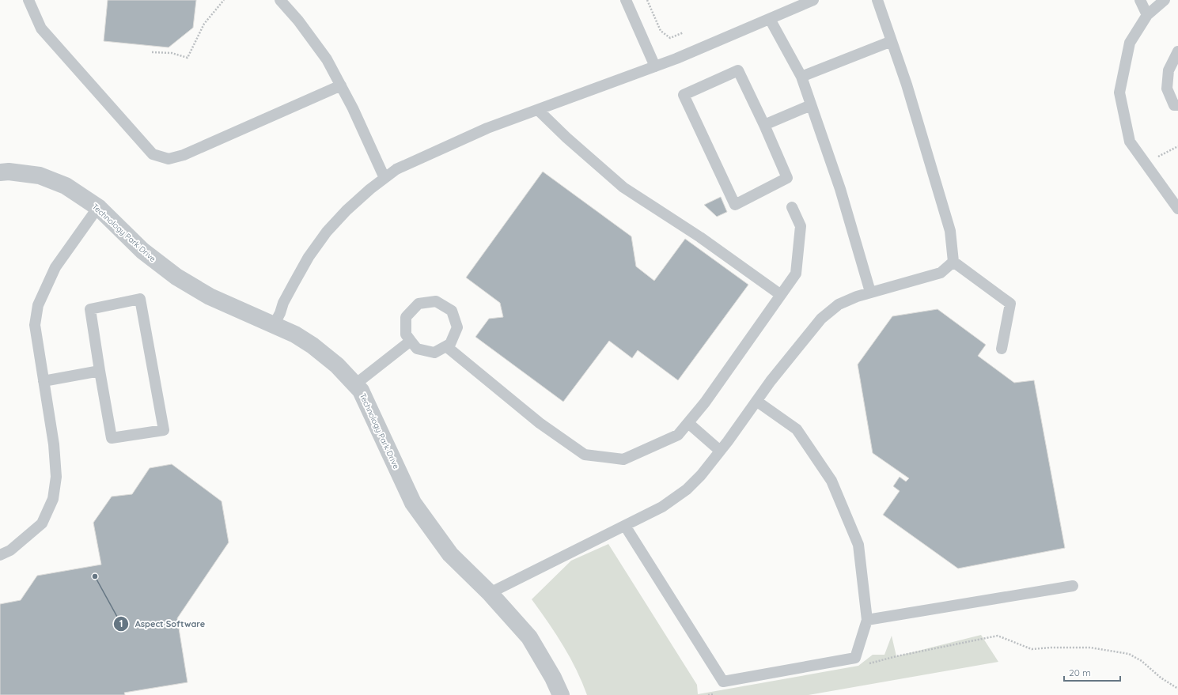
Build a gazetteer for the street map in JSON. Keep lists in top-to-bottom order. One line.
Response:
{"streets":{"street":["Technology Park Drive"]},"places":["Aspect Software"],"scale_bar":"20 m"}
